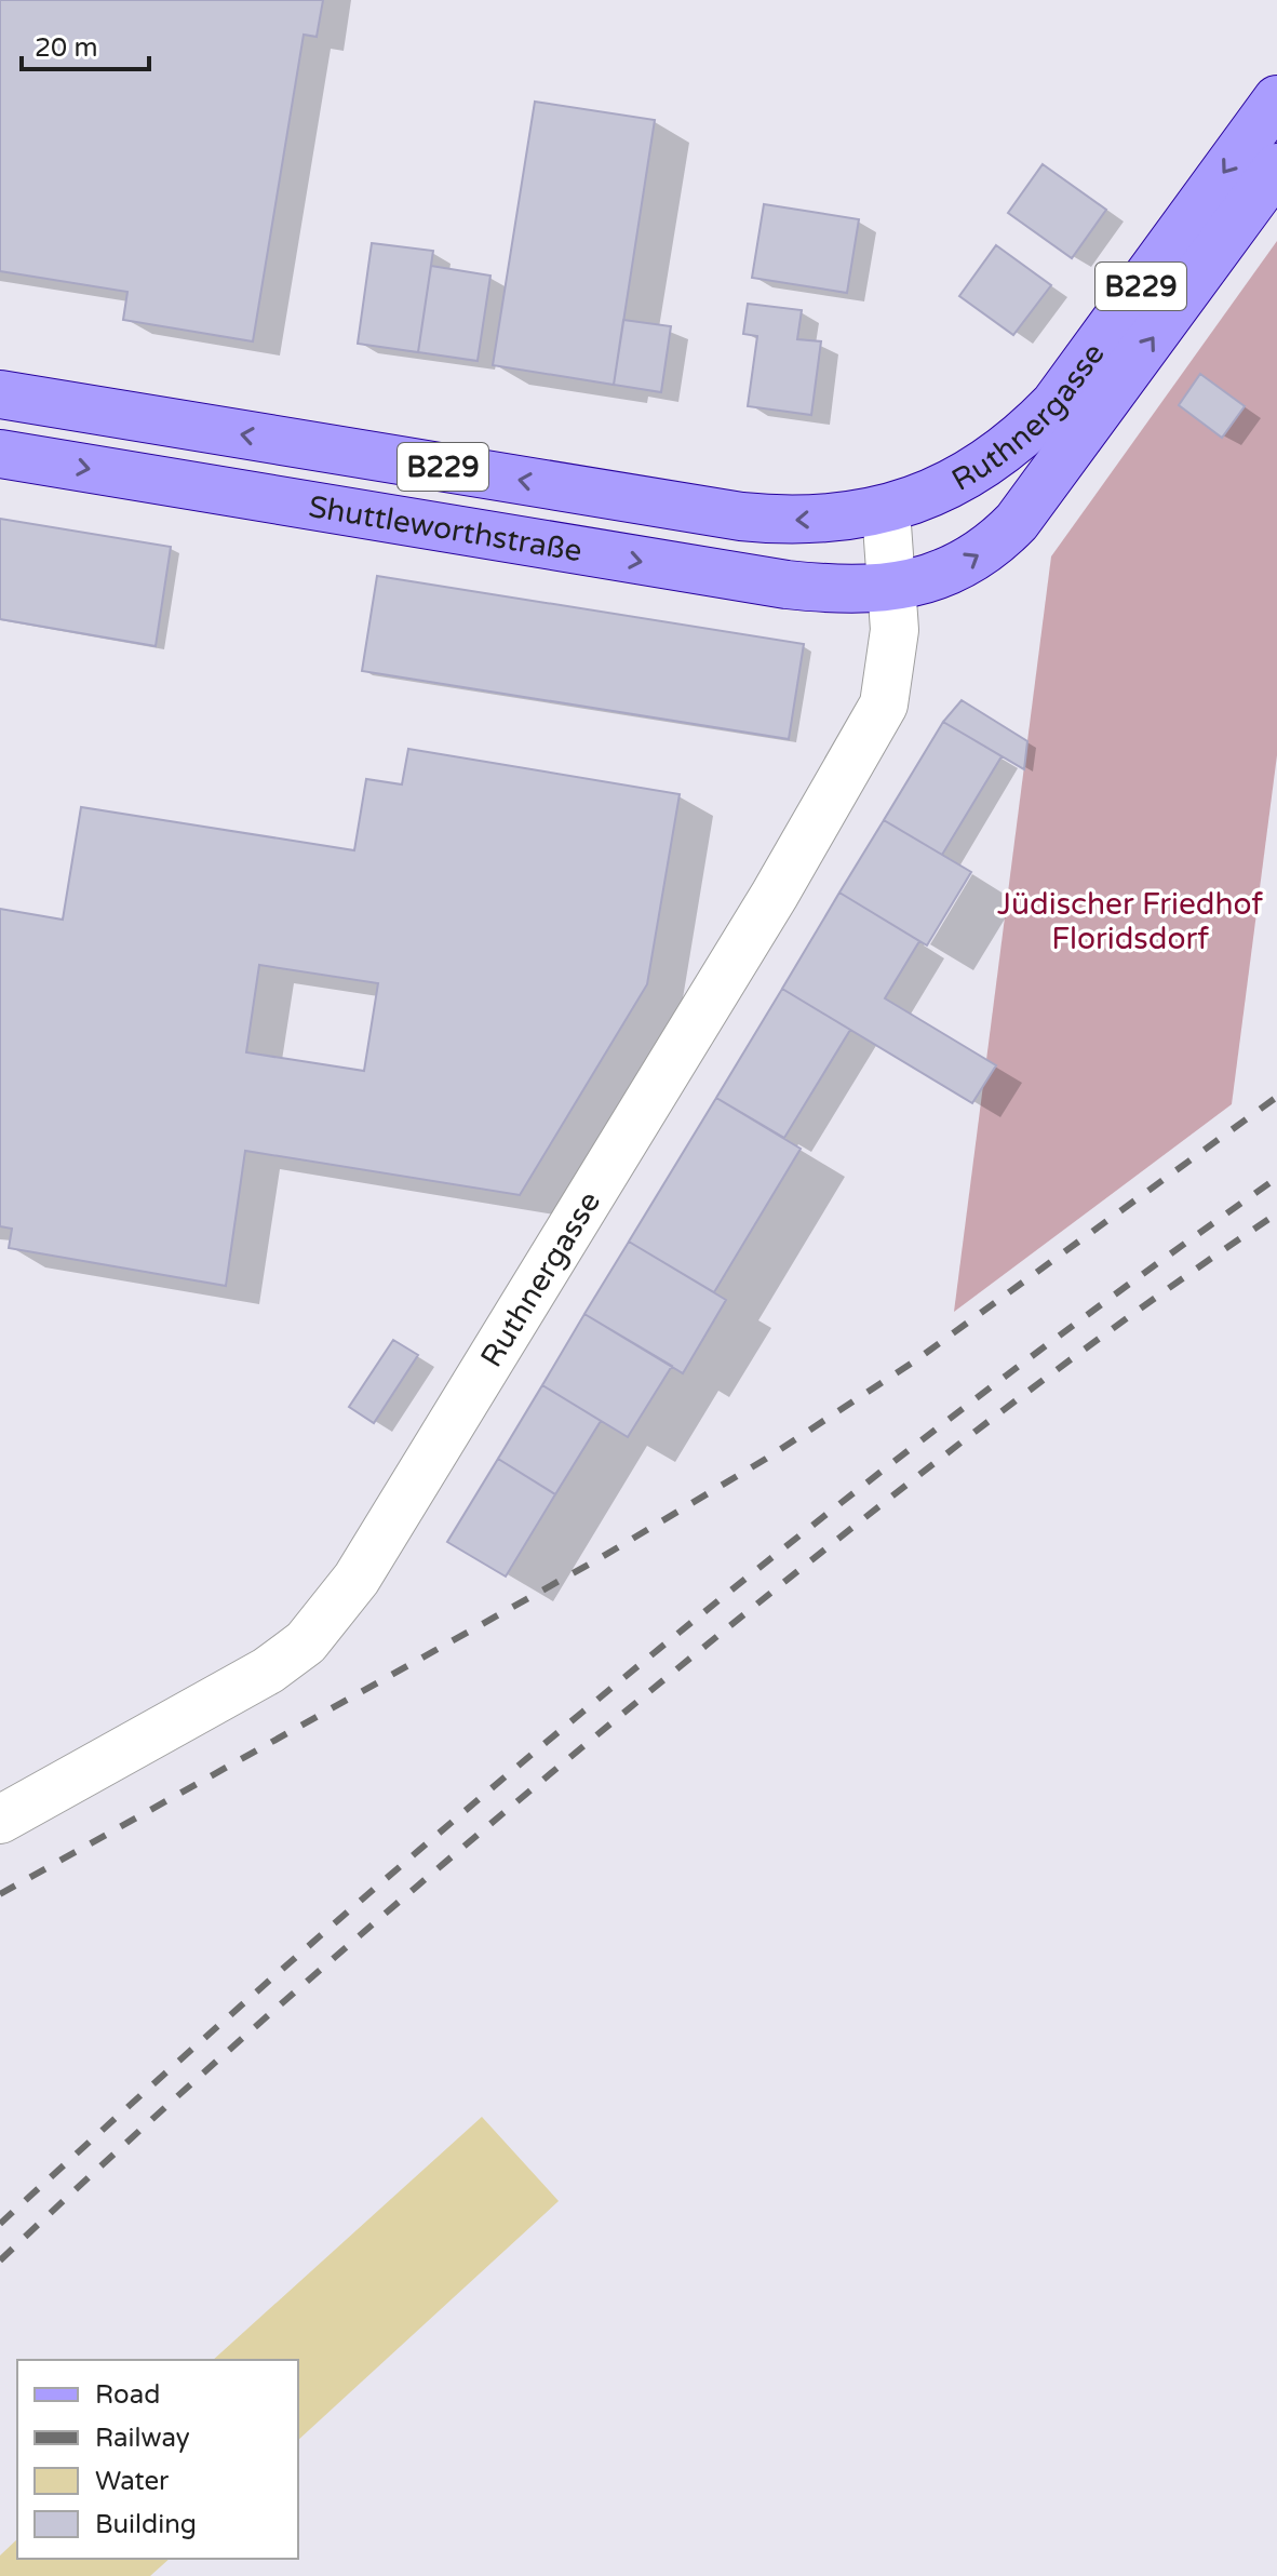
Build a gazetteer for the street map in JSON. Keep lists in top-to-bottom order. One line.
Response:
{"streets":{"main road":["B229","Ruthnergasse","Shuttleworthstraße"]},"crossings":[["Ruthnergasse","Shuttleworthstraße"]],"parks":["Jüdischer Friedhof Floridsdorf"],"legend":["Road","Railway","Water","Building"],"scale_bar":"20 m"}
